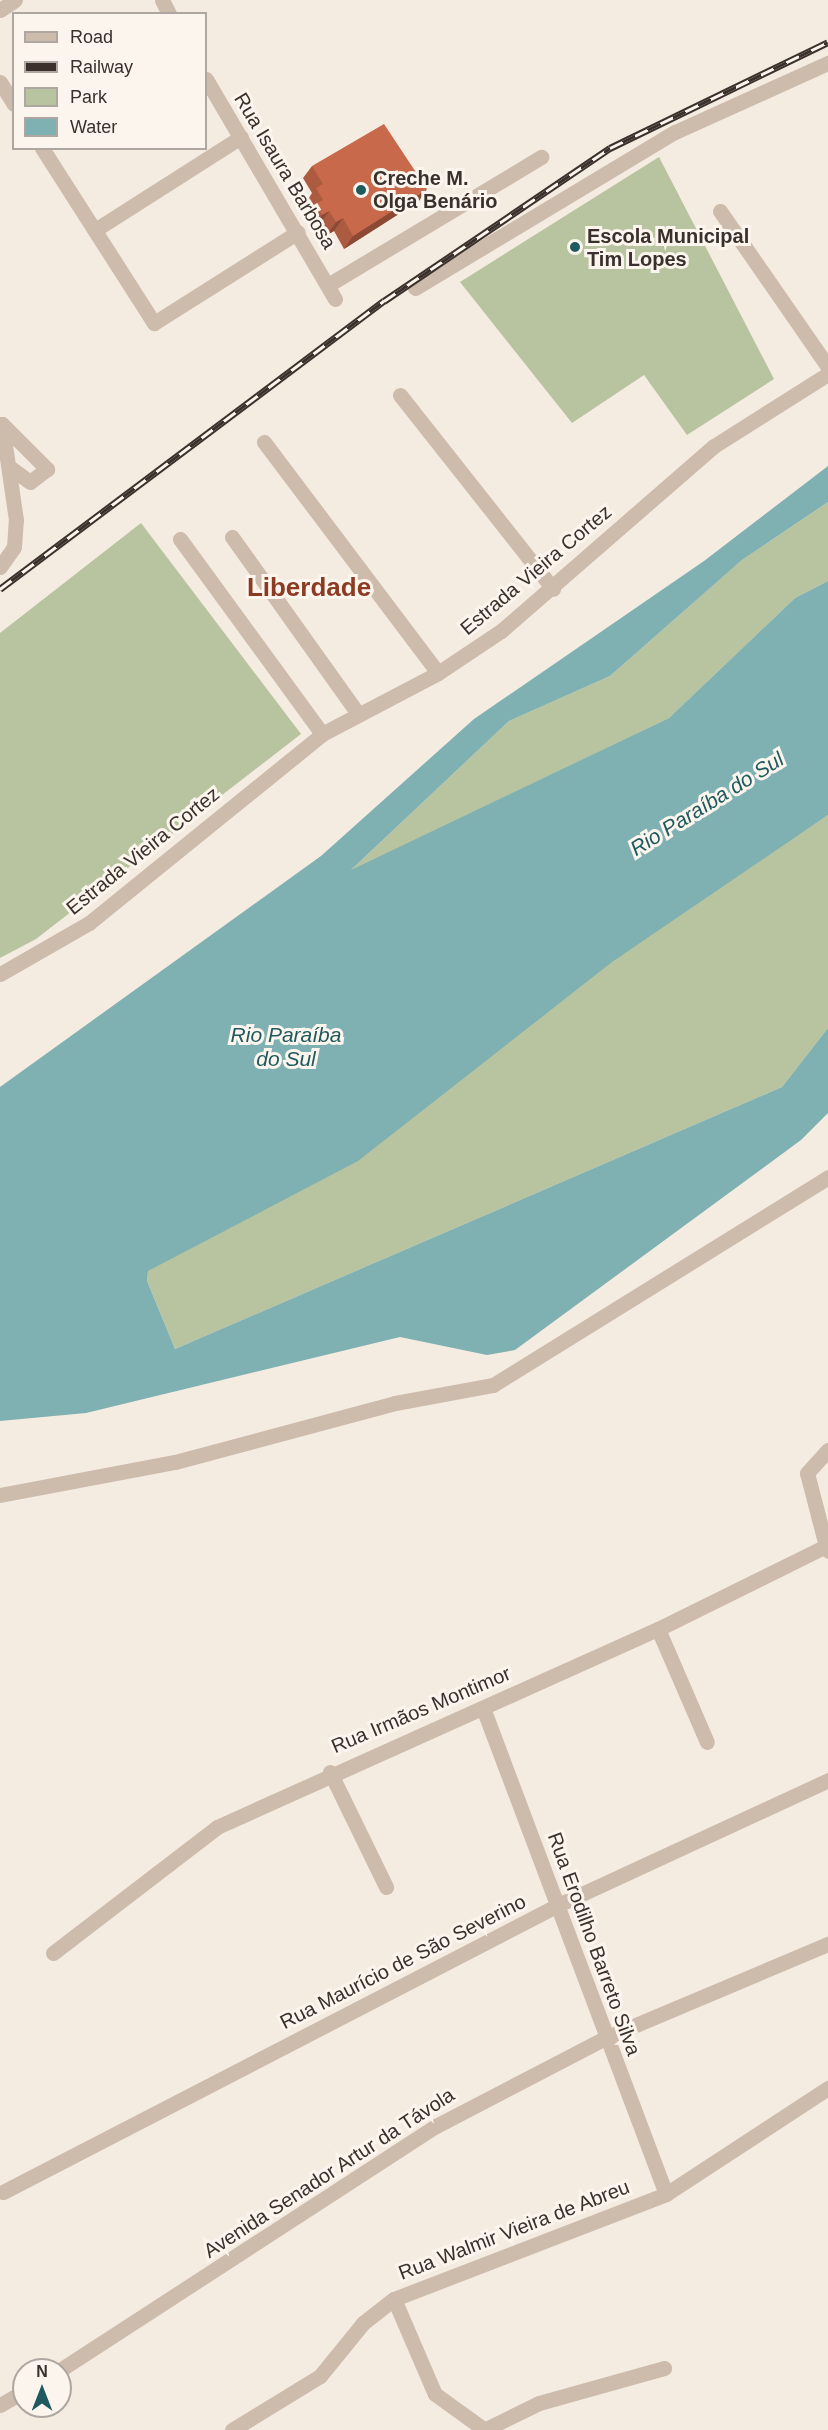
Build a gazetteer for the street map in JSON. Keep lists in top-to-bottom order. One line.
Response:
{"streets":{"street":["Rua Isaura Barbosa","Estrada Vieira Cortez","Rua Irmãos Montimor","Rua Erodilho Barreto Silva","Rua Maurício de São Severino","Avenida Senador Artur da Távola","Rua Walmir Vieira de Abreu"]},"crossings":[["Rua Irmãos Montimor","Rua Erodilho Barreto Silva"],["Rua Erodilho Barreto Silva","Rua Maurício de São Severino"],["Rua Erodilho Barreto Silva","Avenida Senador Artur da Távola"],["Rua Erodilho Barreto Silva","Rua Walmir Vieira de Abreu"]],"districts":["Liberdade"],"water":["Rio Paraíba do Sul"],"places":["Creche M. Olga Benário","Escola Municipal Tim Lopes"],"legend":["Road","Railway","Park","Water"],"north":"top"}
